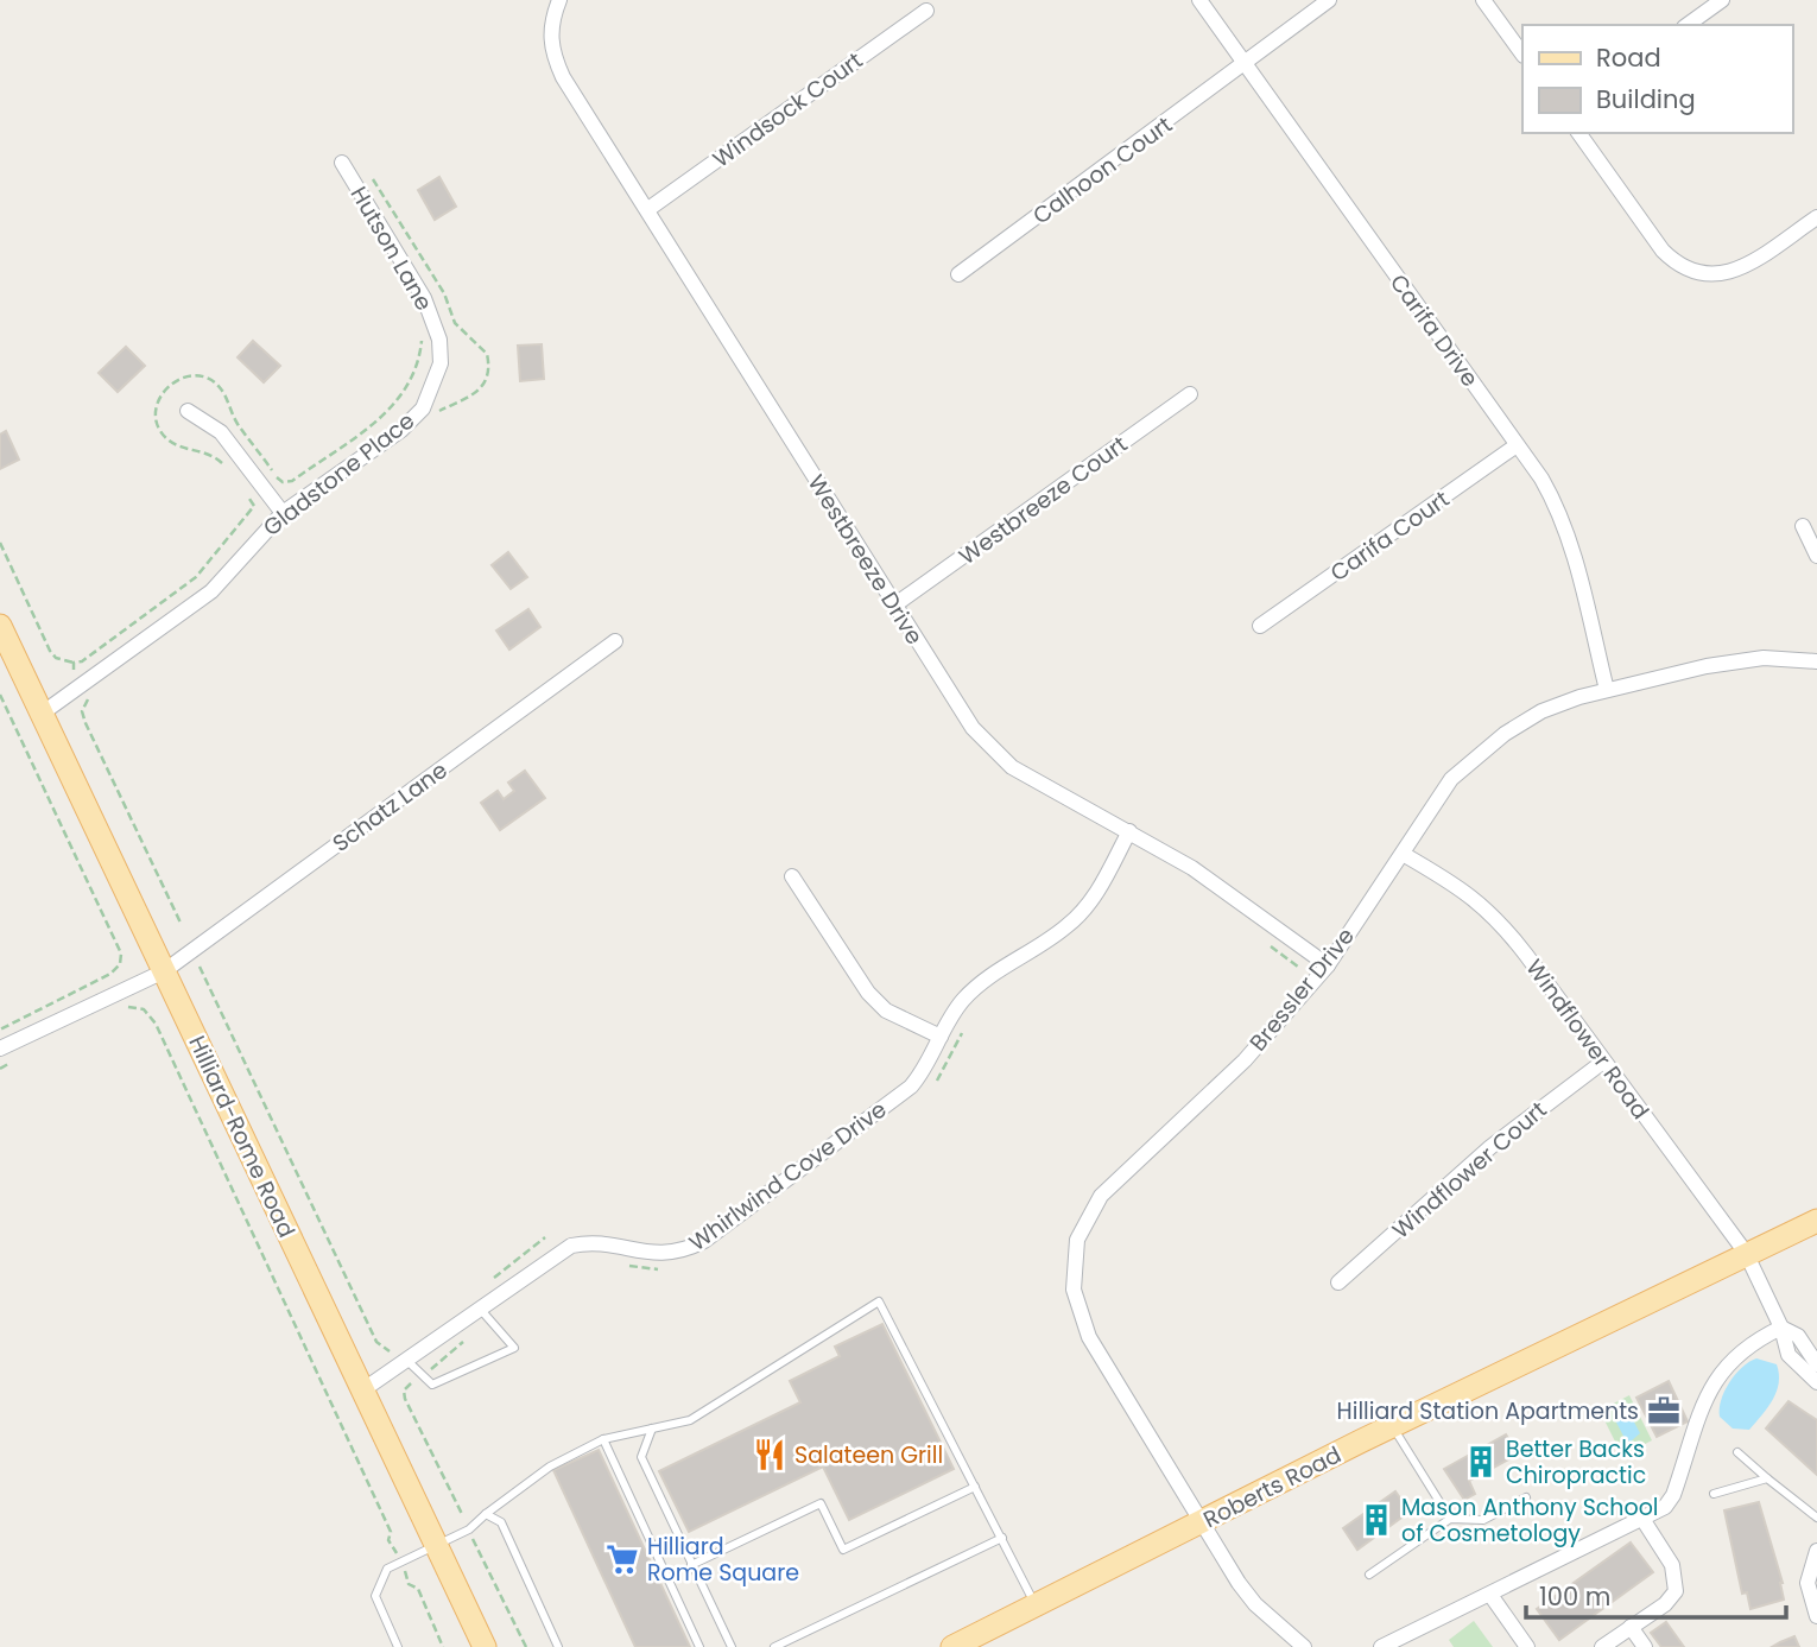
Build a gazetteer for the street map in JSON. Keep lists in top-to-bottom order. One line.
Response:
{"streets":{"main road":["Hilliard-Rome Road","Roberts Road"],"street":["Windsock Court","Calhoon Court","Hutson Lane","Carifa Drive","Gladstone Place","Westbreeze Court","Carifa Court","Westbreeze Drive","Schatz Lane","Bressler Drive","Windflower Road","Windflower Court","Whirlwind Cove Drive"]},"crossings":[["Windsock Court","Westbreeze Drive"],["Calhoon Court","Carifa Drive"],["Hutson Lane","Gladstone Place"],["Carifa Drive","Carifa Court"],["Carifa Drive","Bressler Drive"],["Gladstone Place","Hilliard-Rome Road"],["Westbreeze Court","Westbreeze Drive"],["Westbreeze Drive","Bressler Drive"],["Westbreeze Drive","Whirlwind Cove Drive"],["Schatz Lane","Hilliard-Rome Road"],["Bressler Drive","Windflower Road"],["Bressler Drive","Roberts Road"],["Windflower Road","Windflower Court"],["Windflower Road","Roberts Road"],["Hilliard-Rome Road","Whirlwind Cove Drive"]],"places":{"office":["Hilliard Station Apartments"],"restaurant":["Salateen Grill"],"building":["Better Backs Chiropractic","Mason Anthony School of Cosmetology"],"supermarket":["Hilliard Rome Square"]},"legend":["Road","Building"],"scale_bar":"100 m"}
